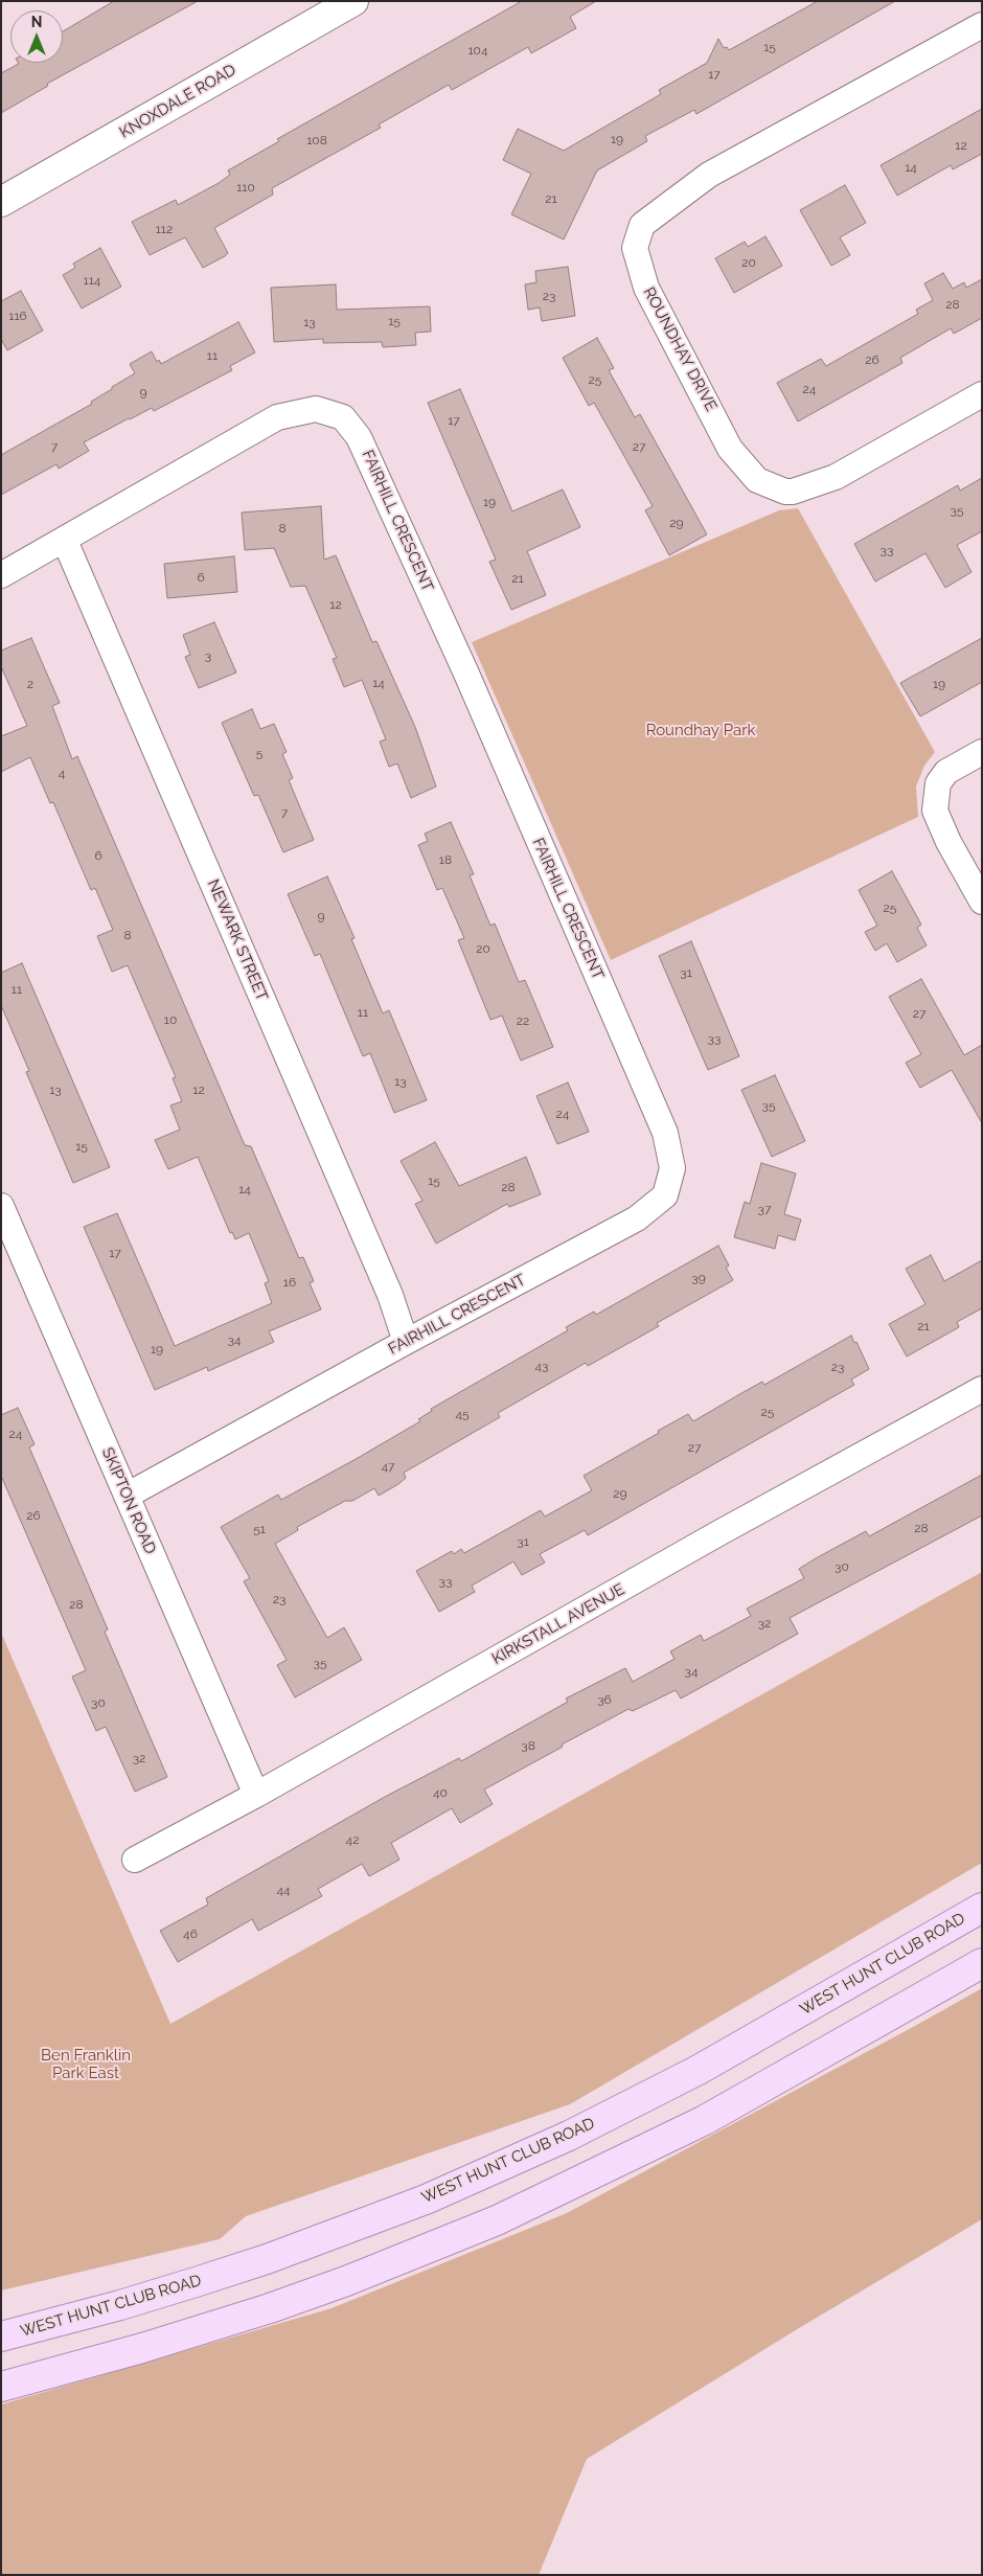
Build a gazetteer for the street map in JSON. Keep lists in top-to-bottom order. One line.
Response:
{"streets":{"main road":["WEST HUNT CLUB ROAD"],"street":["KNOXDALE ROAD","ROUNDHAY DRIVE","FAIRHILL CRESCENT","NEWARK STREET","SKIPTON ROAD","KIRKSTALL AVENUE"]},"crossings":[["FAIRHILL CRESCENT","NEWARK STREET"],["FAIRHILL CRESCENT","SKIPTON ROAD"],["SKIPTON ROAD","KIRKSTALL AVENUE"]],"parks":["Roundhay Park","Ben Franklin Park East"],"house_numbers":["15","104","17","19","108","12","14","110","21","112","20","114","23","28","116","15","13","11","26","25","24","9","17","7","27","19","35","29","8","33","6","21","12","3","14","2","19","5","4","7","6","18","25","9","8","20","31","11","11","27","10","22","33","13","13","12","35","24","15","15","28","14","37","17","39","16","21","34","19","43","23","25","45","24","27","47","29","26","28","51","31","30","33","23","28","32","35","34","36","30","38","32","40","42","44","46"],"north":"top"}
